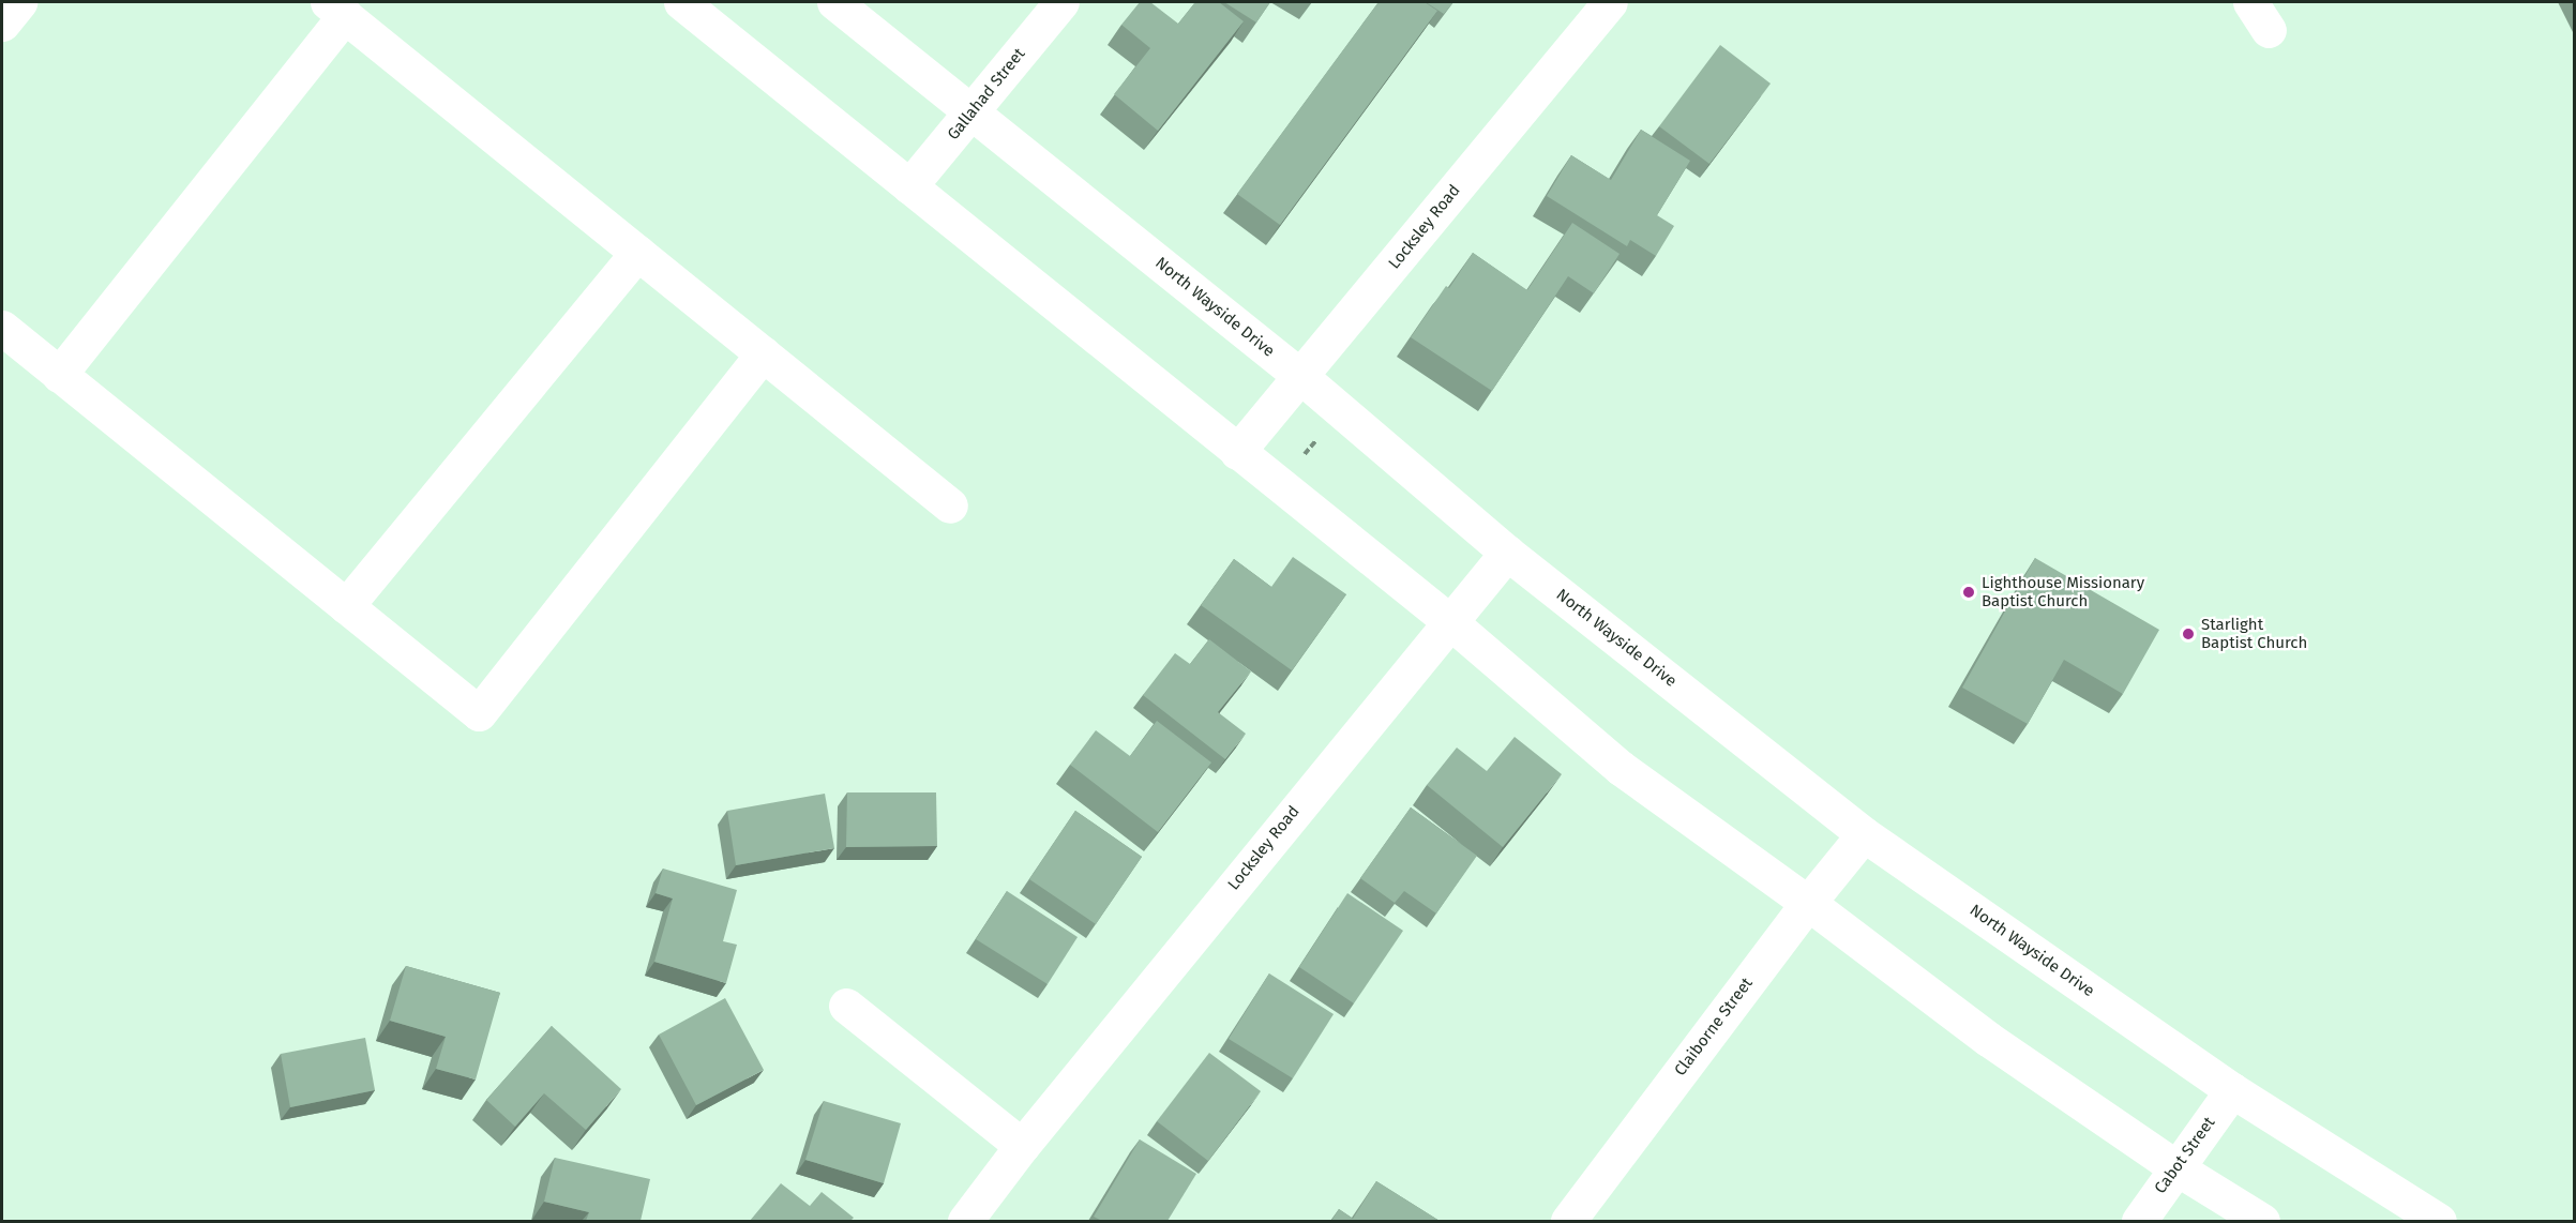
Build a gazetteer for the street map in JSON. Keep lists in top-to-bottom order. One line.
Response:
{"streets":{"street":["Gallahad Street","Locksley Road","North Wayside Drive","Claiborne Street","Cabot Street"]},"crossings":[["Gallahad Street","North Wayside Drive"],["Locksley Road","North Wayside Drive"],["North Wayside Drive","Claiborne Street"],["North Wayside Drive","Cabot Street"]],"places":["Lighthouse Missionary Baptist Church","Starlight Baptist Church"]}
